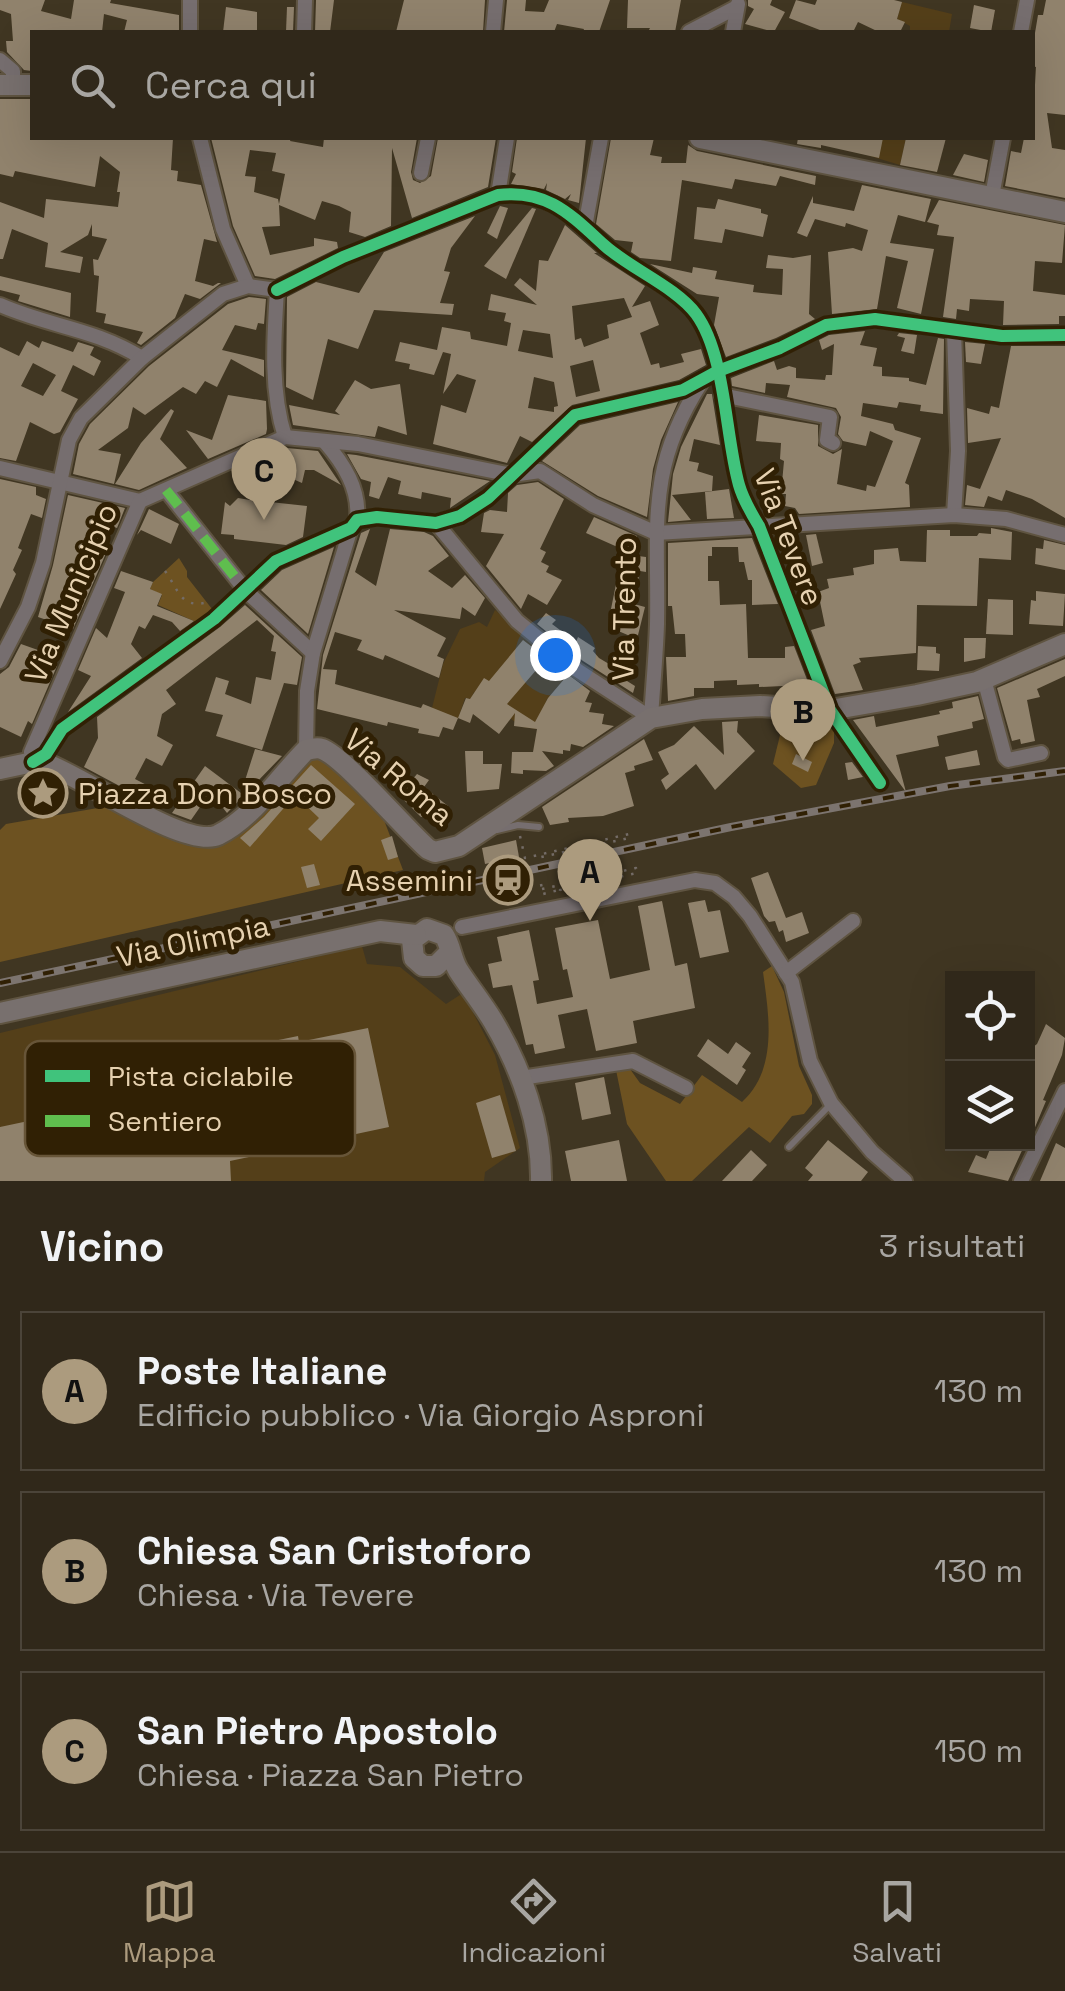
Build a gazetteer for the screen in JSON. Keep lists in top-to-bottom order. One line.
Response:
{"streets":{"street":["Via Tevere","Via Municipio","Via Trento","Via Roma","Via Olimpia"]},"crossings":[["Via Trento","Via Roma"]],"places":{"place":["Piazza Don Bosco"],"station":["Assemini"]},"legend":["Pista ciclabile","Sentiero"],"page":{"search":"Cerca qui","pins":["C","B","A"],"heading":["Vicino","3 risultati"],"list":[{"mark":"A","name":"Poste Italiane","note":"Edificio pubblico · Via Giorgio Asproni","value":"130 m"},{"mark":"B","name":"Chiesa San Cristoforo","note":"Chiesa · Via Tevere","value":"130 m"},{"mark":"C","name":"San Pietro Apostolo","note":"Chiesa · Piazza San Pietro","value":"150 m"}],"nav":["Mappa","Indicazioni","Salvati"]}}
